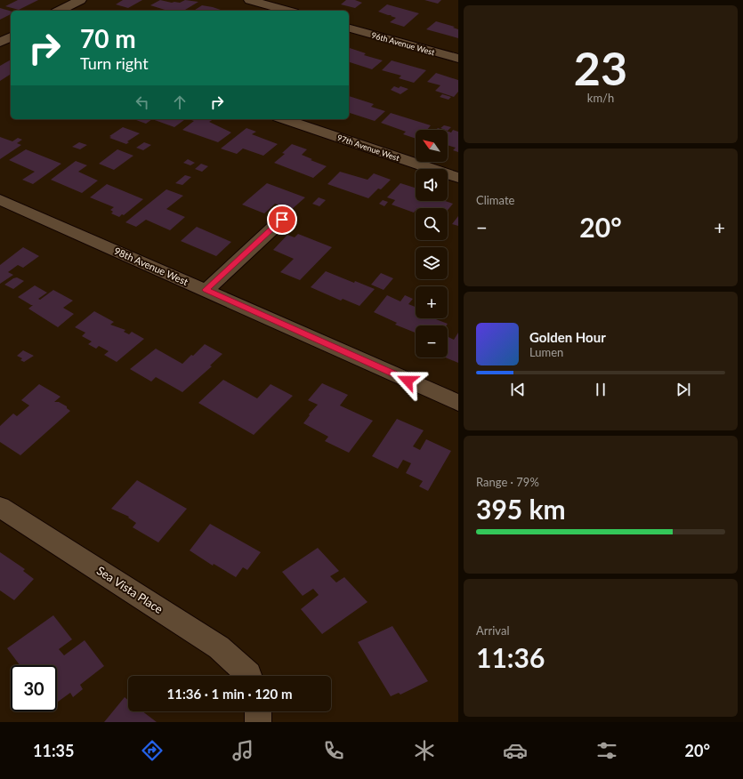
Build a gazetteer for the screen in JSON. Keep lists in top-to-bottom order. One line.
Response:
{"streets":{"street":["96th Avenue West","97th Avenue West","98th Avenue West","Sea Vista Place"]},"north":"top left","page":{"tile":[["23","km/h"],"Climate",["Range · 79%","395 km"],["Arrival","11:36"]],"turn":["70 m","Turn right"],"map_buttons":["+","−"],"heat":["−","20°","+"],"song":["Golden Hour","Lumen"],"limit":"30","trip":"11:36 · 1 min · 120 m","tabs":["11:35","20°"]}}
